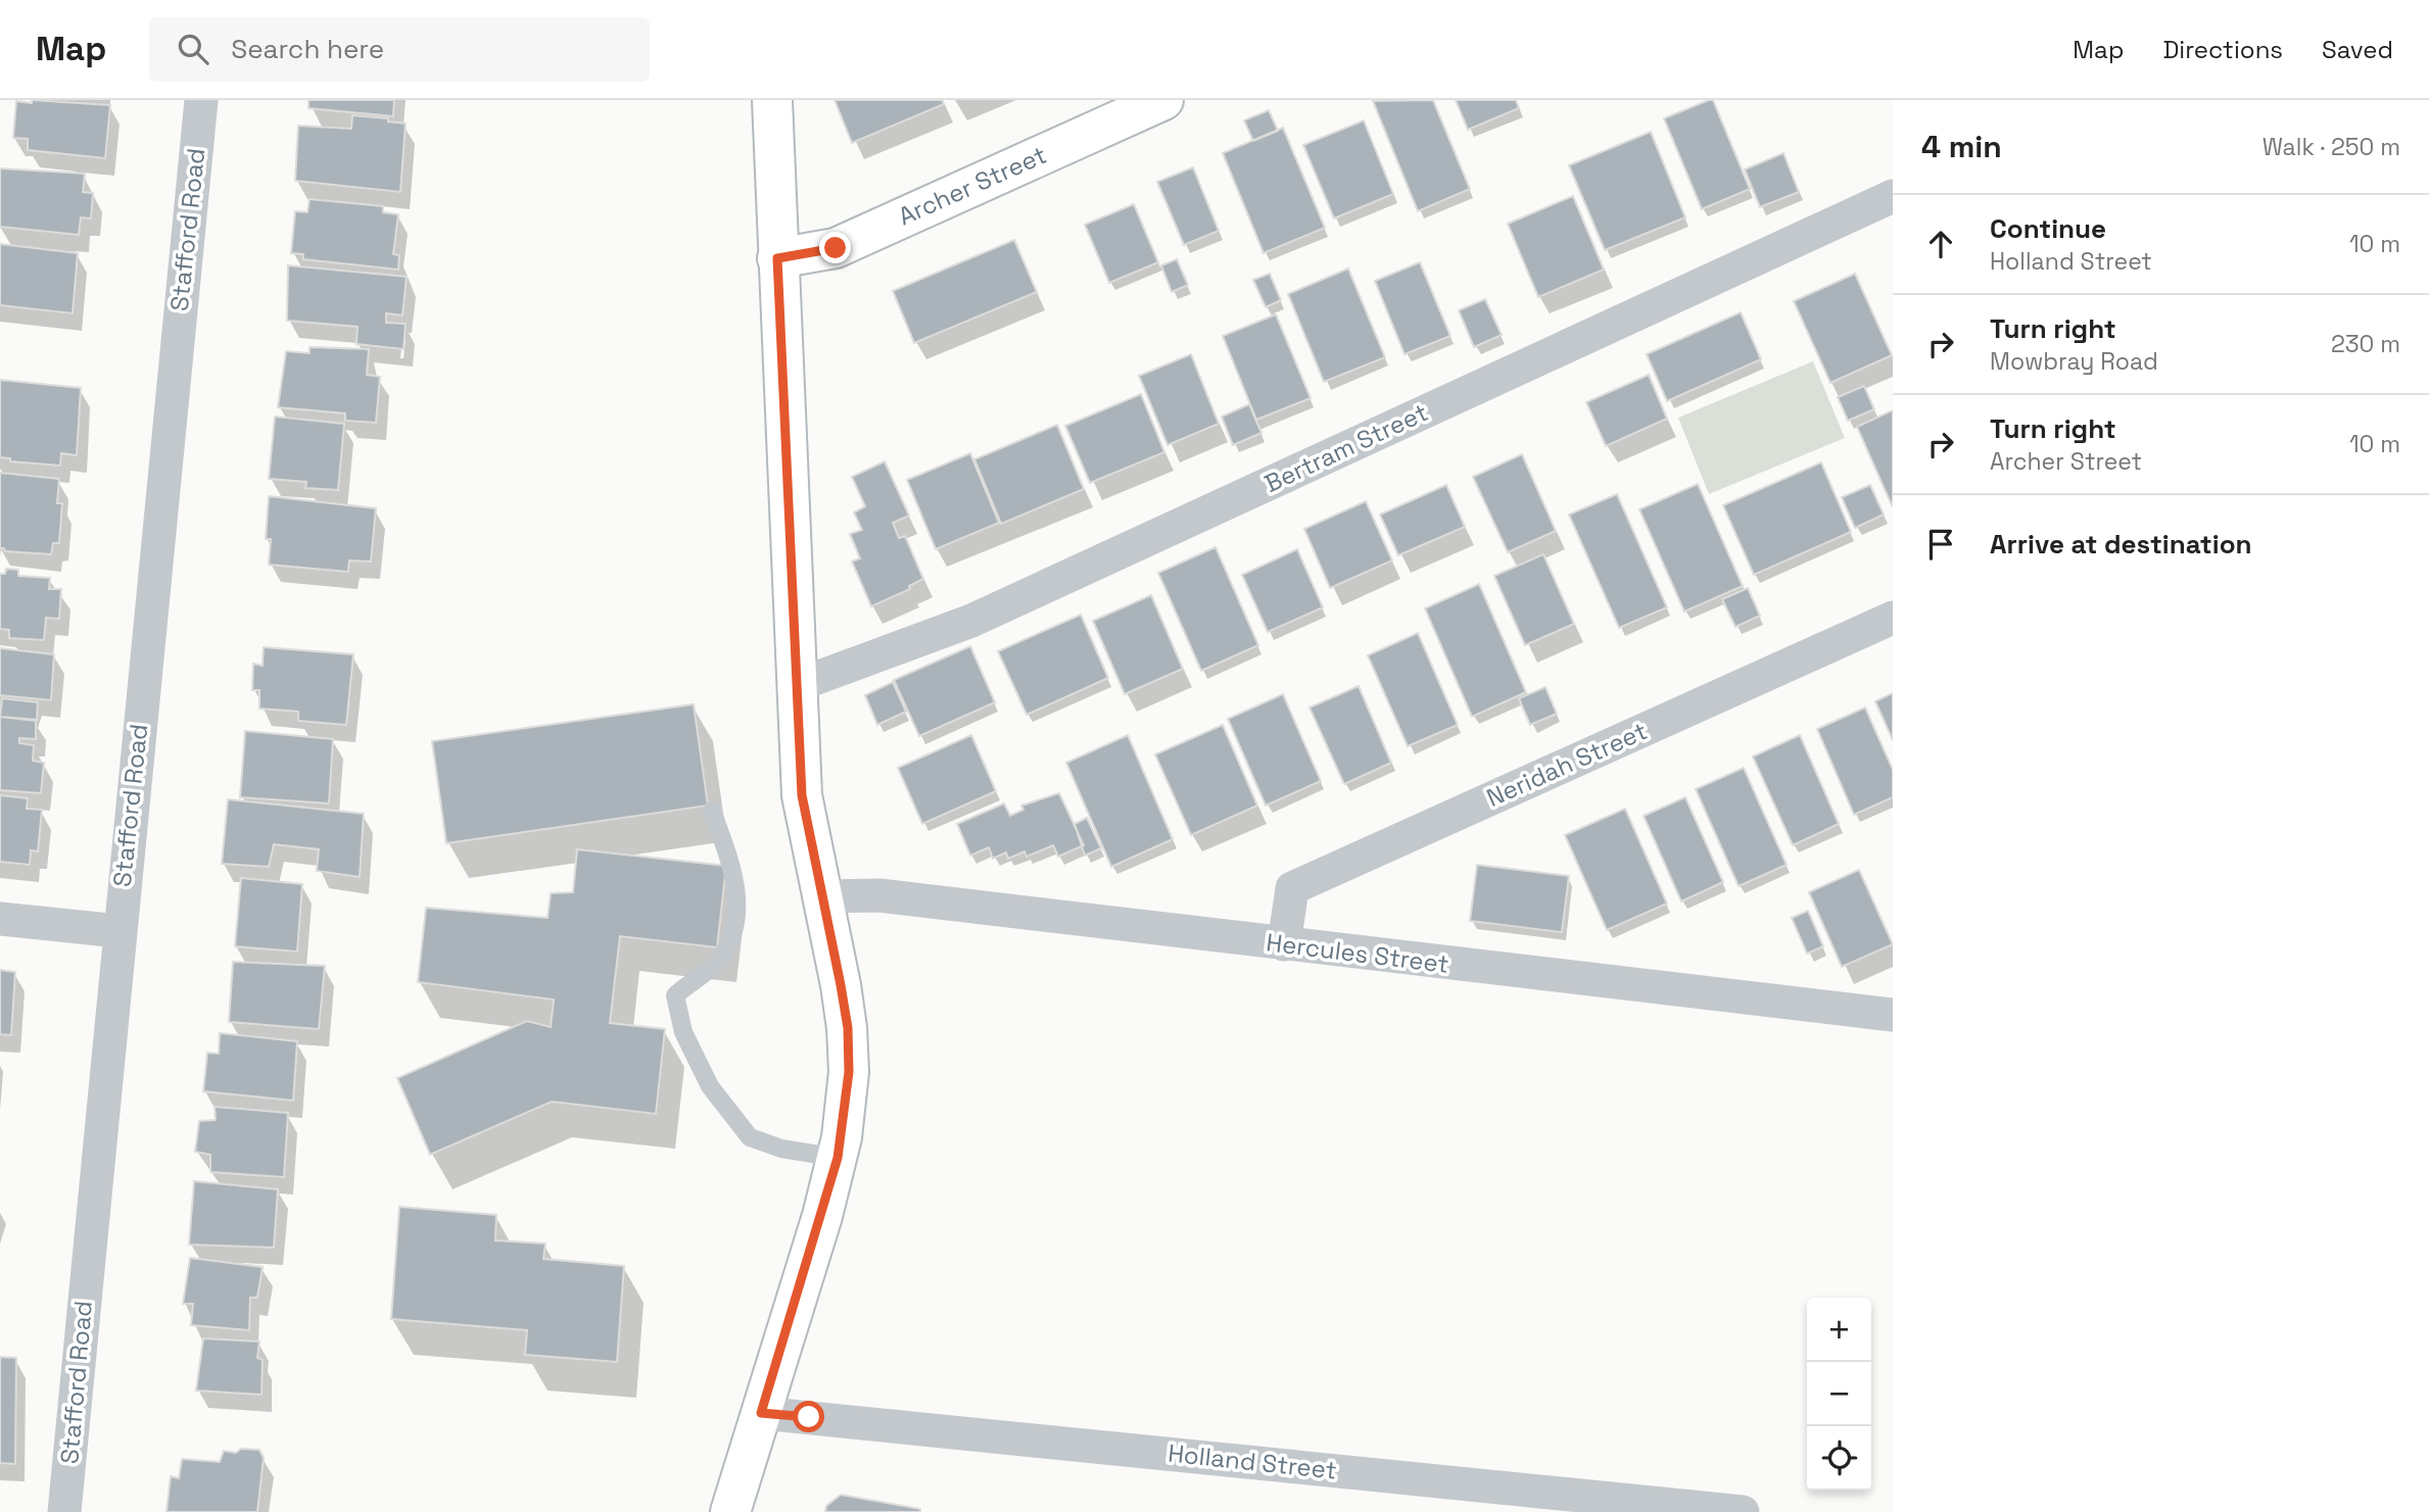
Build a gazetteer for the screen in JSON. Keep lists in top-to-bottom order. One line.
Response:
{"streets":{"main road":["Archer Street"],"street":["Stafford Road","Bertram Street","Neridah Street","Hercules Street","Holland Street"]},"crossings":[["Neridah Street","Hercules Street"]],"page":{"header":"Map","search":"Search here","nav":["Map","Directions","Saved"],"heading":["4 min","Walk · 250 m"],"list":[["Continue","Holland Street","10 m"],["Turn right","Mowbray Road","230 m"],["Turn right","Archer Street","10 m"],"Arrive at destination"],"map_buttons":["+","−"]}}
